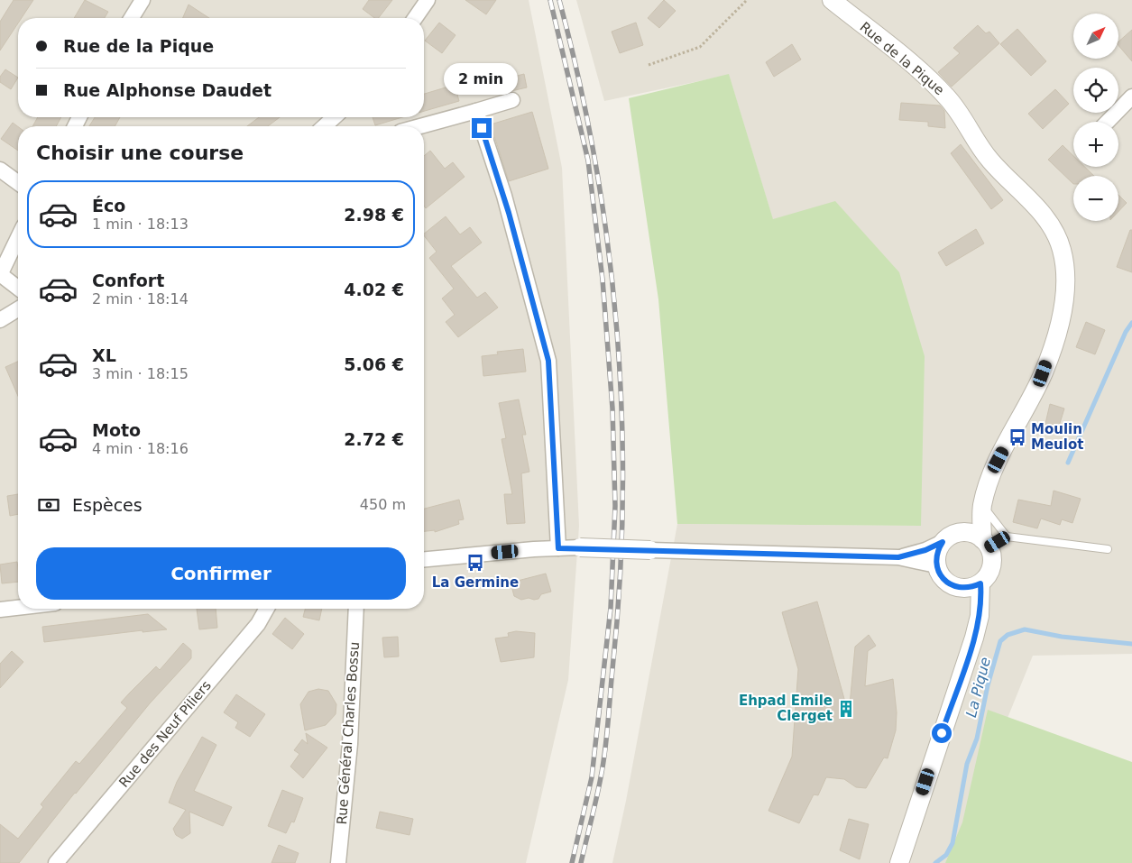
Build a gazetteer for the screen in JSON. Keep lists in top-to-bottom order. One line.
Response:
{"streets":{"street":["Rue de la Pique","Rue Général Charles Bossu","Rue des Neuf Piliers"]},"water":["La Pique"],"places":{"bus stop":["Moulin Meulot","La Germine"],"building":["Ehpad Emile Clerget"]},"north":"top right","page":{"map_buttons":["+","−"],"banner":["Rue de la Pique","Rue Alphonse Daudet"],"bubble":"2 min","heading":"Choisir une course","list":[{"name":"Éco","note":"1 min · 18:13","value":"2.98 €"},{"name":"Confort","note":"2 min · 18:14","value":"4.02 €"},{"name":"XL","note":"3 min · 18:15","value":"5.06 €"},{"name":"Moto","note":"4 min · 18:16","value":"2.72 €"}],"pay":["Espèces","450 m"],"buttons":"Confirmer"}}
